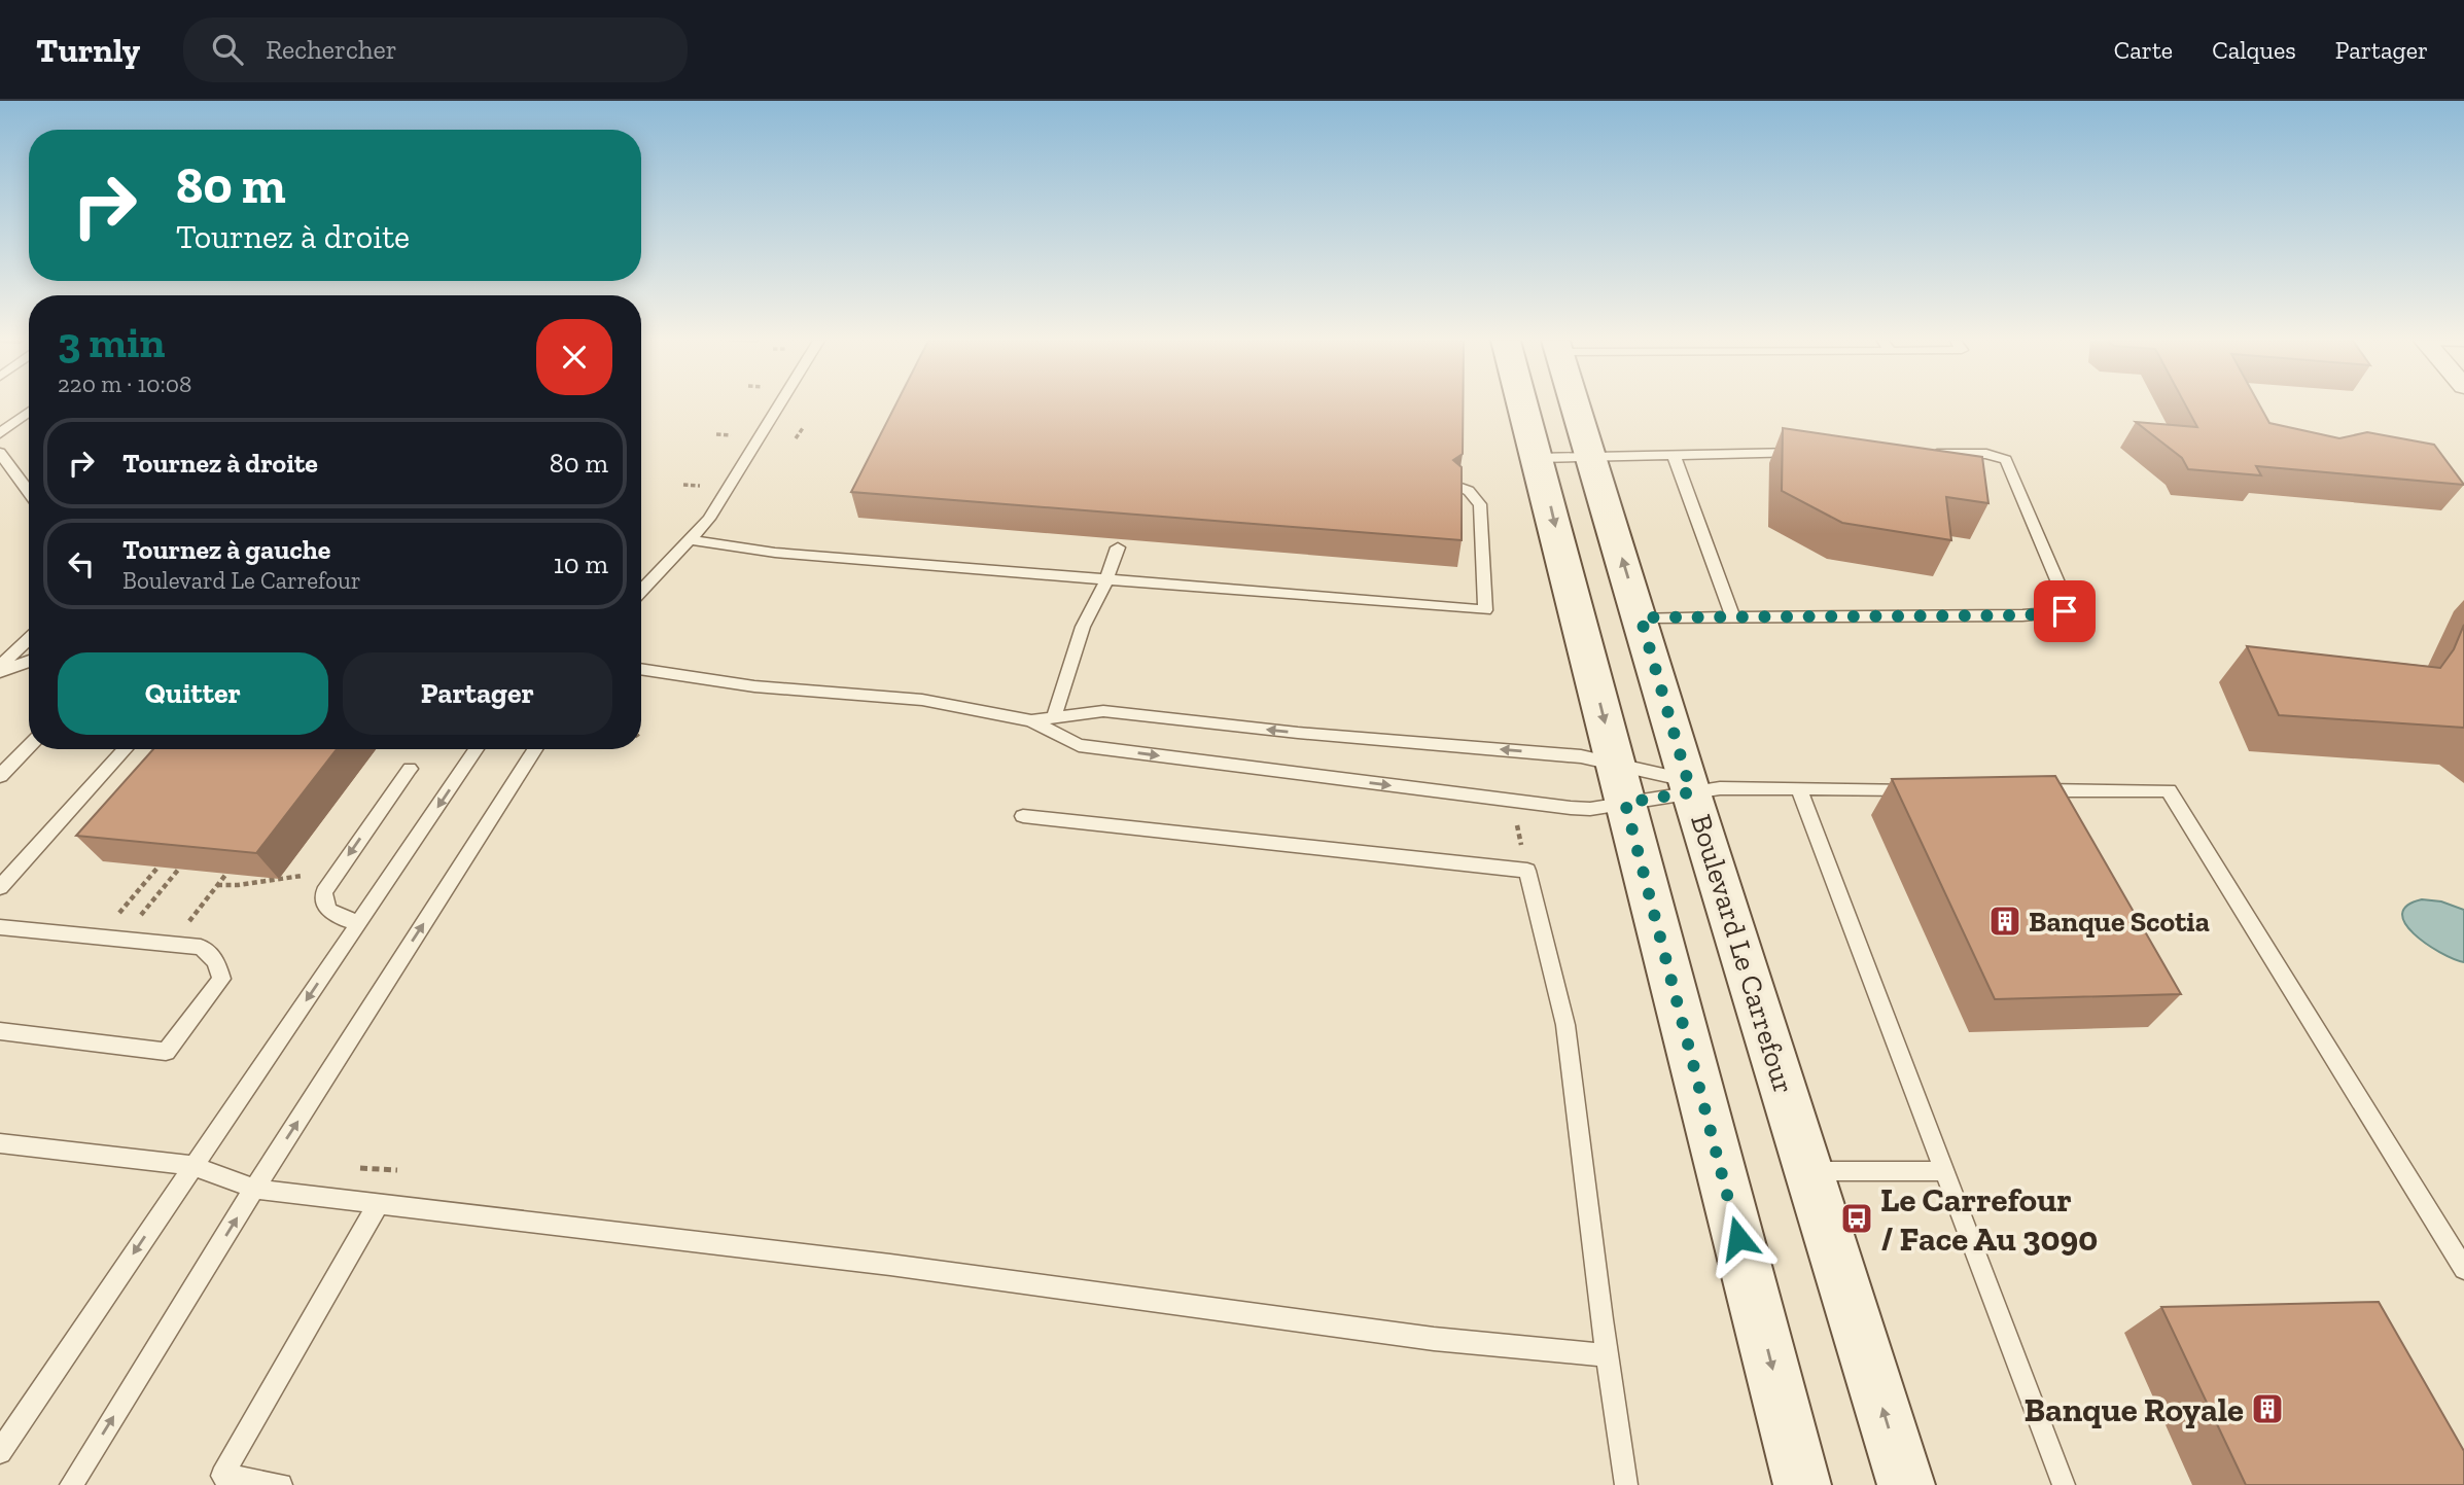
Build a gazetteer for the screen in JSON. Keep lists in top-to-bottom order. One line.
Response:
{"streets":{"street":["Boulevard Le Carrefour"]},"places":{"building":["Banque Scotia","Banque Royale"],"bus stop":["Le Carrefour / Face Au 3090"]},"page":{"header":"Turnly","search":"Rechercher","nav":["Carte","Calques","Partager"],"turn":["80 m","Tournez à droite"],"heading":["3 min","220 m · 10:08"],"list":[{"name":"Tournez à droite","value":"80 m"},{"name":"Tournez à gauche","note":"Boulevard Le Carrefour","value":"10 m"}],"buttons":["Quitter","Partager"]}}
